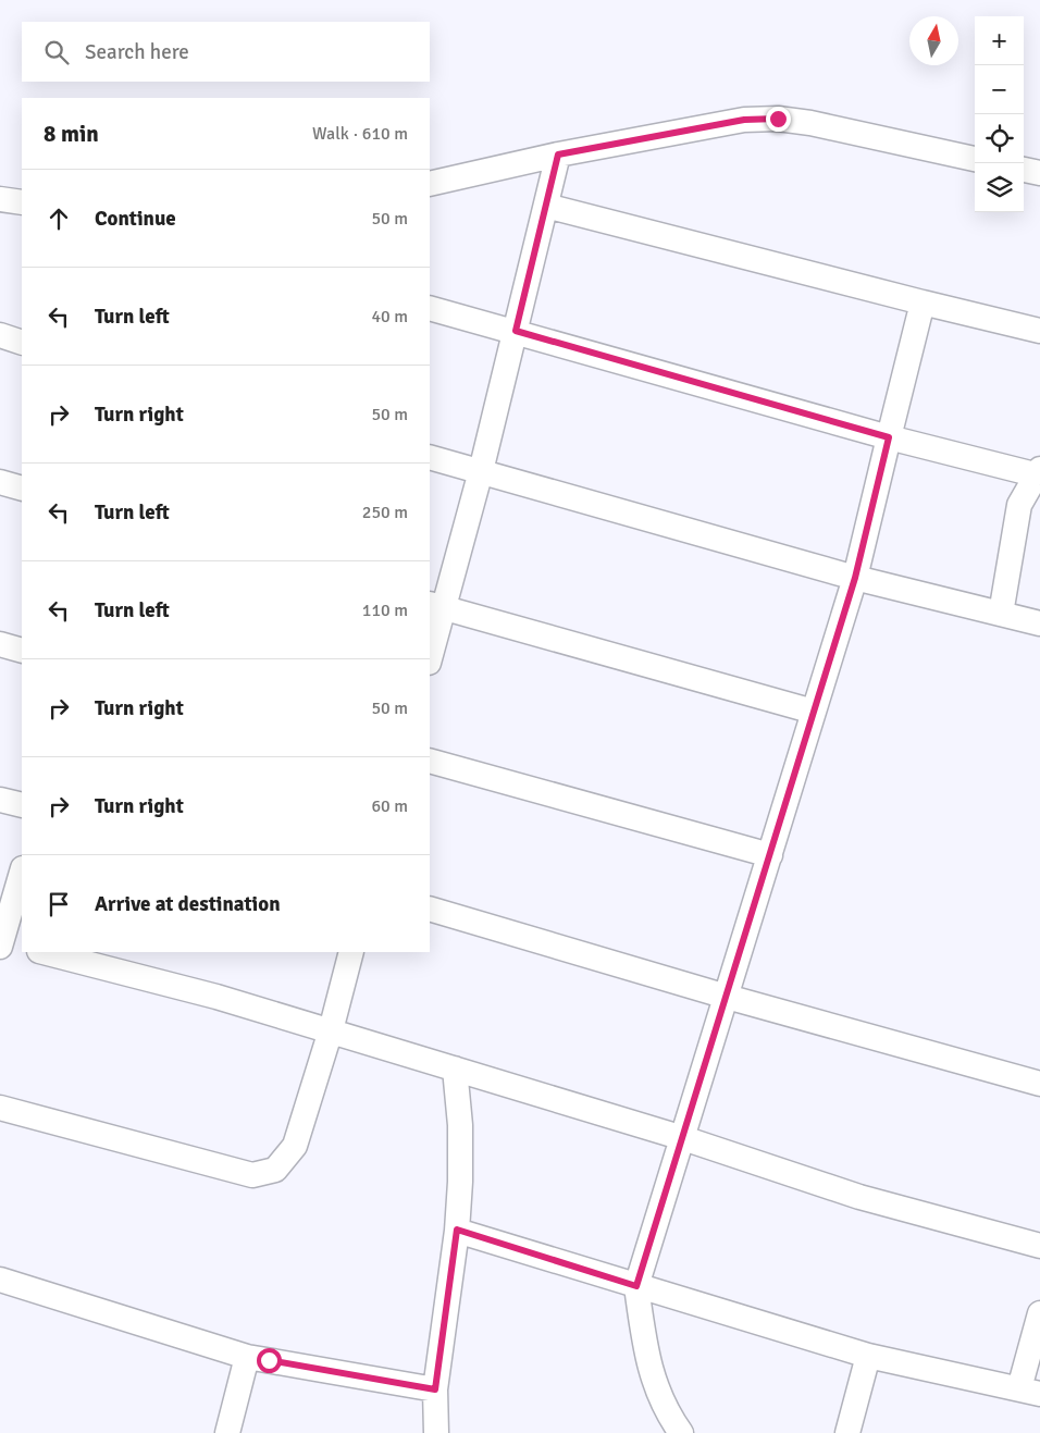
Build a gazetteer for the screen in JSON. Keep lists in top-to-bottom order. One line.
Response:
{"north":"top","page":{"map_buttons":["+","−"],"search":"Search here","heading":["8 min","Walk · 610 m"],"list":[["Continue","50 m"],["Turn left","40 m"],["Turn right","50 m"],["Turn left","250 m"],["Turn left","110 m"],["Turn right","50 m"],["Turn right","60 m"],"Arrive at destination"]}}
